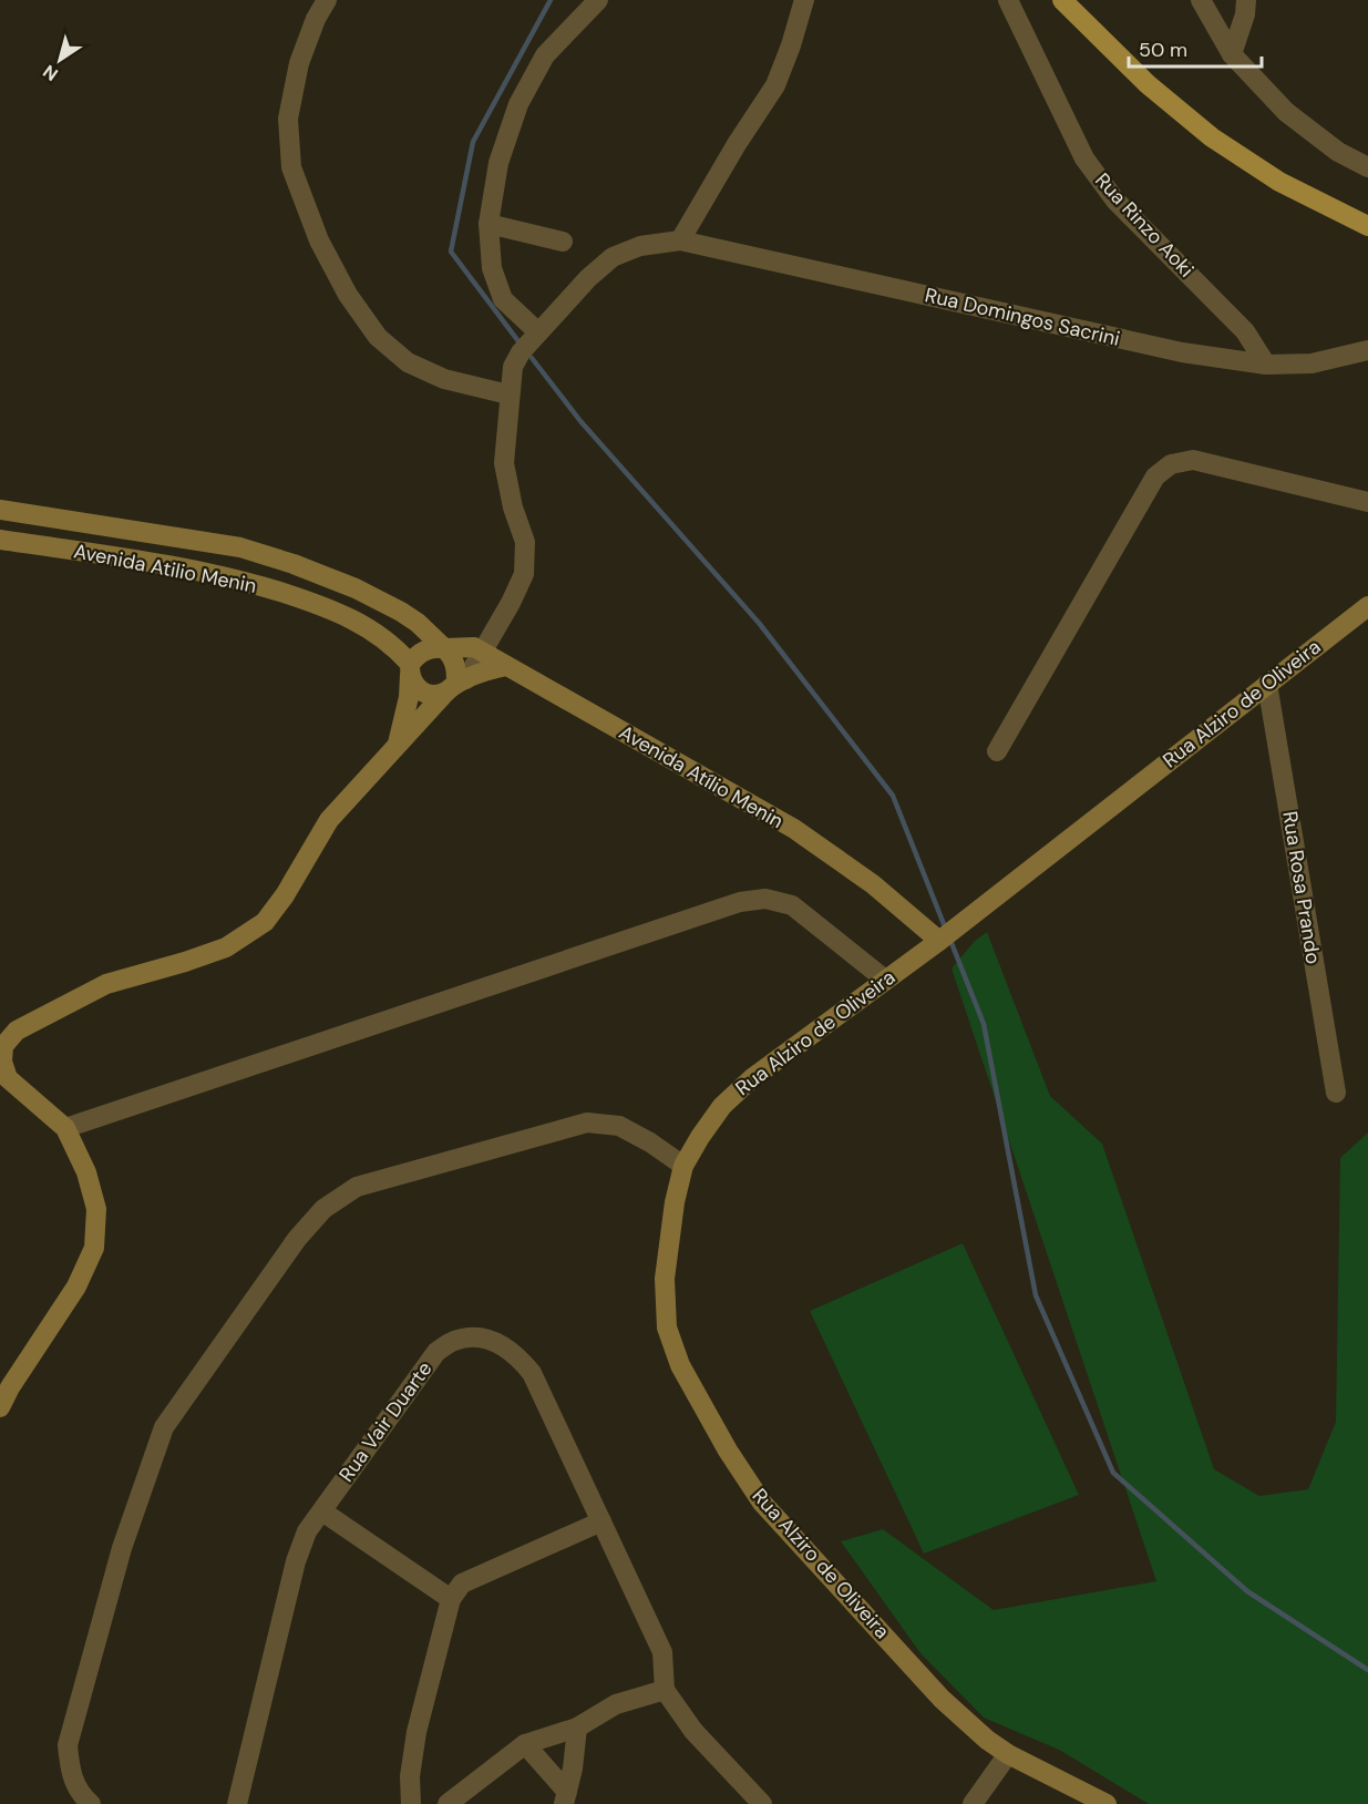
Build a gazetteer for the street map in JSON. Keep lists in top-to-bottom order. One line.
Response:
{"streets":{"street":["Rua Rinzo Aoki","Rua Domingos Sacrini","Avenida Atilio Menin","Rua Alziro de Oliveira","Avenida Atílio Menin","Rua Rosa Prando","Rua Vair Duarte"]},"crossings":[["Rua Rinzo Aoki","Rua Domingos Sacrini"],["Avenida Atilio Menin","Avenida Atílio Menin"],["Rua Alziro de Oliveira","Avenida Atílio Menin"],["Rua Alziro de Oliveira","Rua Rosa Prando"]],"scale_bar":"50 m","north":"bottom left"}
